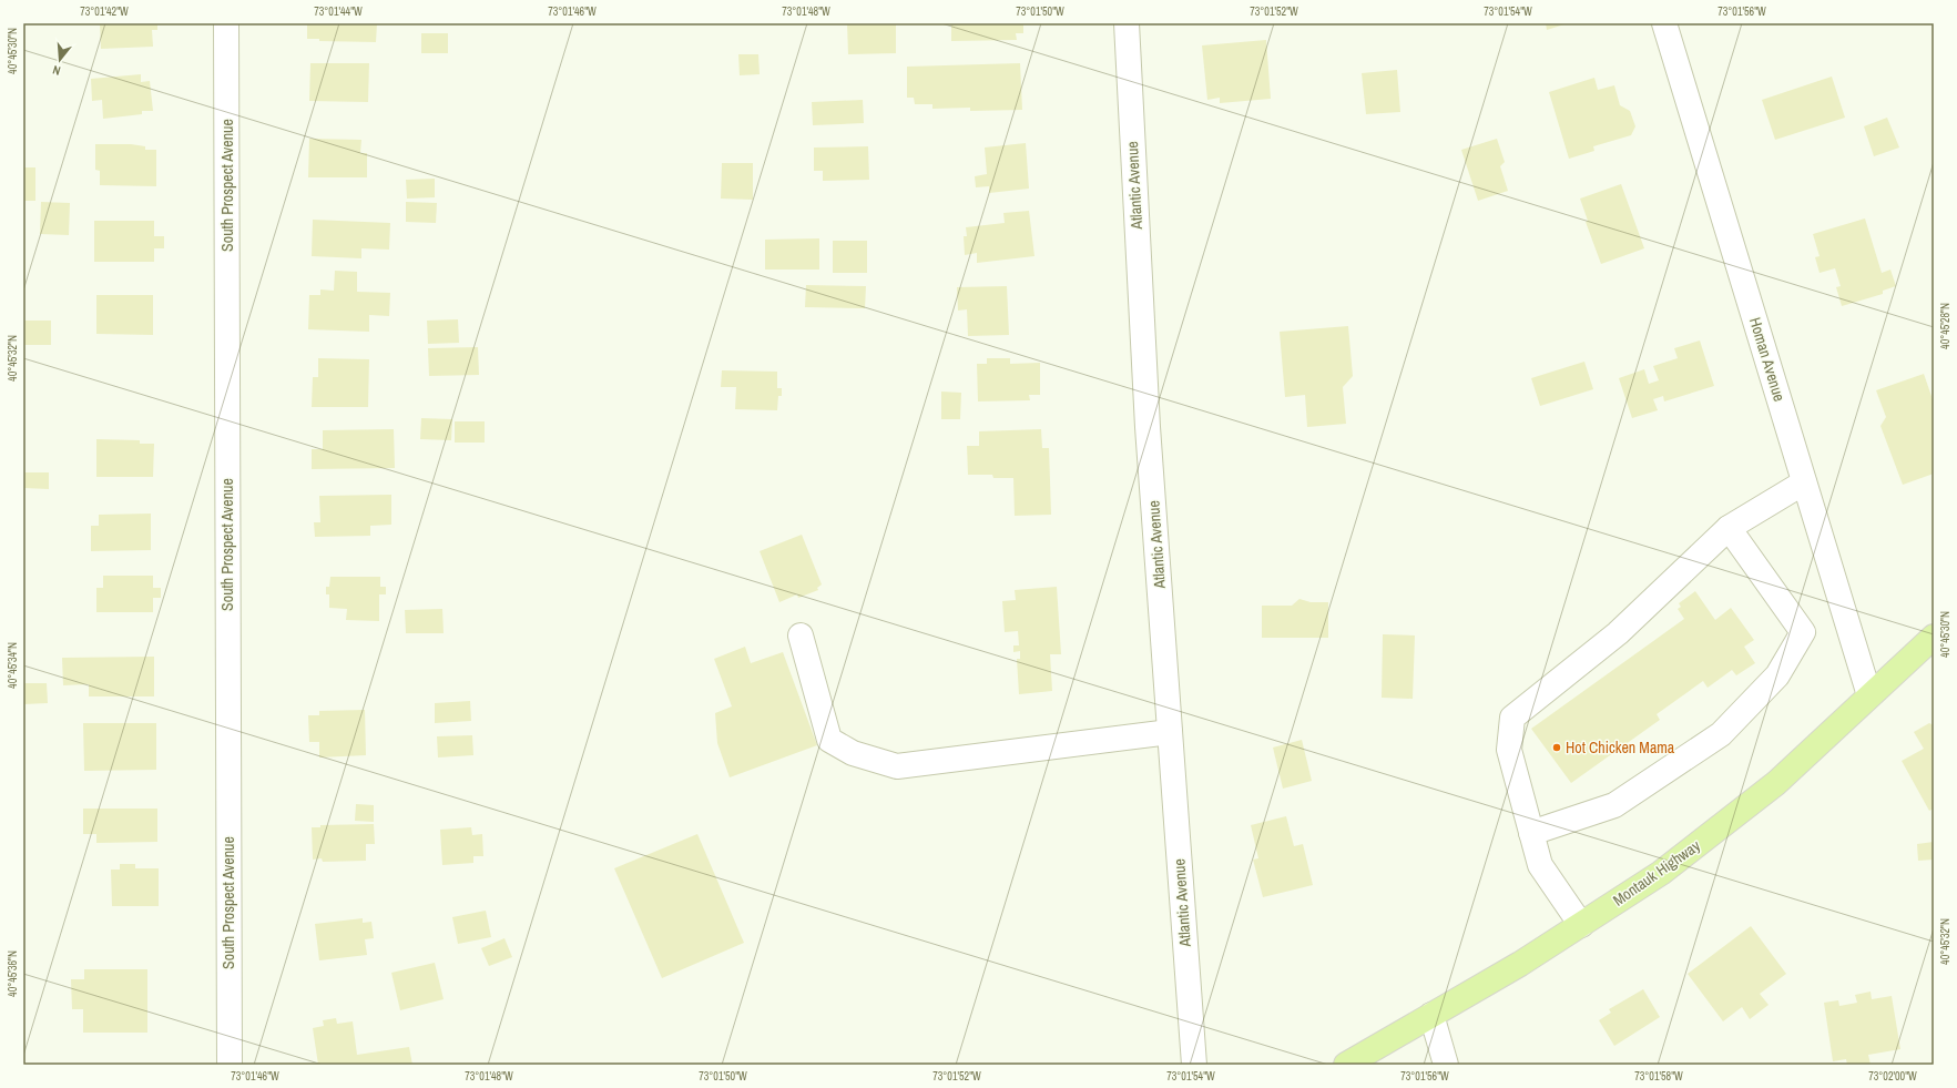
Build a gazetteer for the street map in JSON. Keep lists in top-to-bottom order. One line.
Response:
{"streets":{"main road":["Montauk Highway"],"street":["South Prospect Avenue","Atlantic Avenue","Homan Avenue"]},"crossings":[["Homan Avenue","Montauk Highway"]],"places":["Hot Chicken Mama"],"north":"bottom","coordinates":["73°01'42\"W","73°01'44\"W","73°01'46\"W","73°01'48\"W","73°01'50\"W","73°01'52\"W","73°01'54\"W","73°01'56\"W","40°45'30\"N","40°45'28\"N","40°45'32\"N","40°45'34\"N","40°45'36\"N","73°01'58\"W","73°02'00\"W"]}
